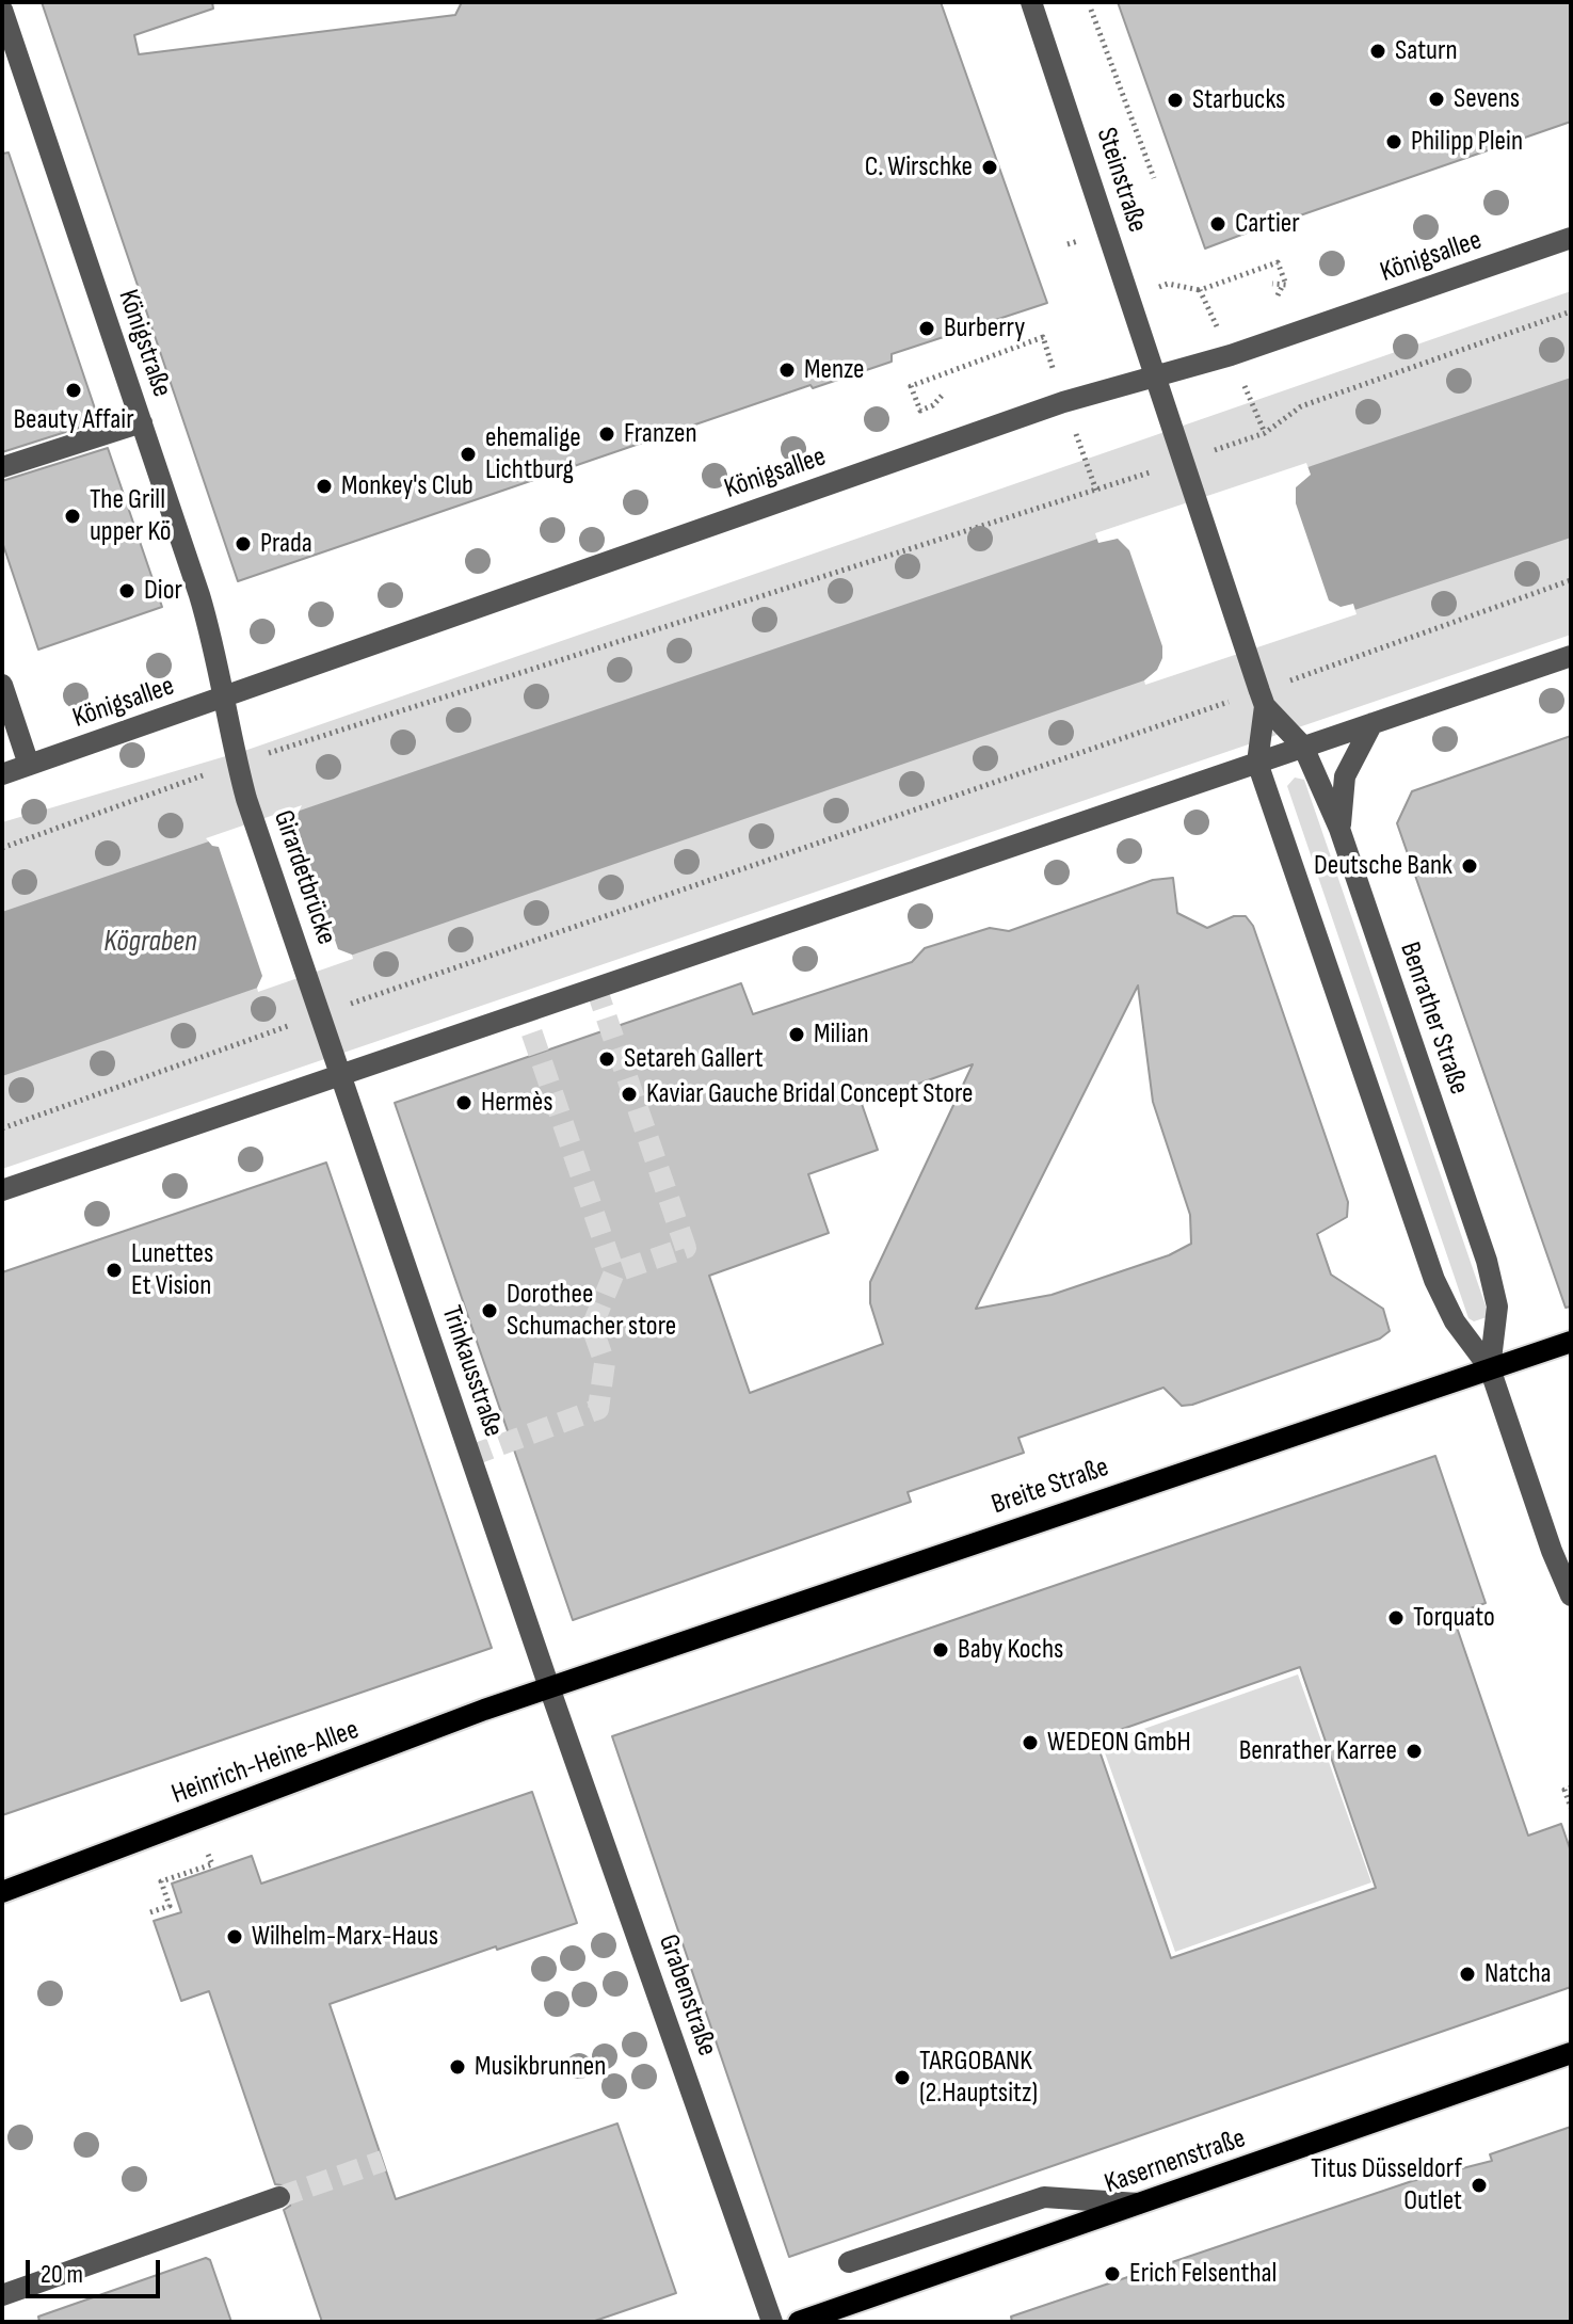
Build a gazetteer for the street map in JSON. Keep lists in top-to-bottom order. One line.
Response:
{"streets":{"main road":["Breite Straße","Heinrich-Heine-Allee","Kasernenstraße"],"street":["Steinstraße","Königsallee","Königstraße","Girardetbrücke","Benrather Straße","Trinkausstraße","Grabenstraße"]},"crossings":[["Steinstraße","Königsallee"],["Steinstraße","Benrather Straße"],["Königsallee","Königstraße"],["Königsallee","Girardetbrücke"],["Königsallee","Benrather Straße"],["Königstraße","Girardetbrücke"],["Girardetbrücke","Trinkausstraße"],["Benrather Straße","Breite Straße"],["Trinkausstraße","Breite Straße"],["Trinkausstraße","Heinrich-Heine-Allee"],["Trinkausstraße","Grabenstraße"],["Breite Straße","Heinrich-Heine-Allee"],["Breite Straße","Grabenstraße"],["Heinrich-Heine-Allee","Grabenstraße"]],"water":["Kögraben"],"places":["Saturn","Sevens","Starbucks","Philipp Plein","C. Wirschke","Cartier","Burberry","Menze","Beauty Affair","Franzen","ehemalige Lichtburg","Monkey's Club","The Grill upper Kö","Prada","Dior","Deutsche Bank","Milian","Setareh Gallert","Kaviar Gauche Bridal Concept Store","Hermès","Lunettes Et Vision","Dorothee Schumacher store","Torquato","Baby Kochs","WEDEON GmbH","Benrather Karree","Wilhelm-Marx-Haus","Natcha","Musikbrunnen","TARGOBANK (2.Hauptsitz)","Titus Düsseldorf Outlet","Erich Felsenthal"],"scale_bar":"20 m"}
